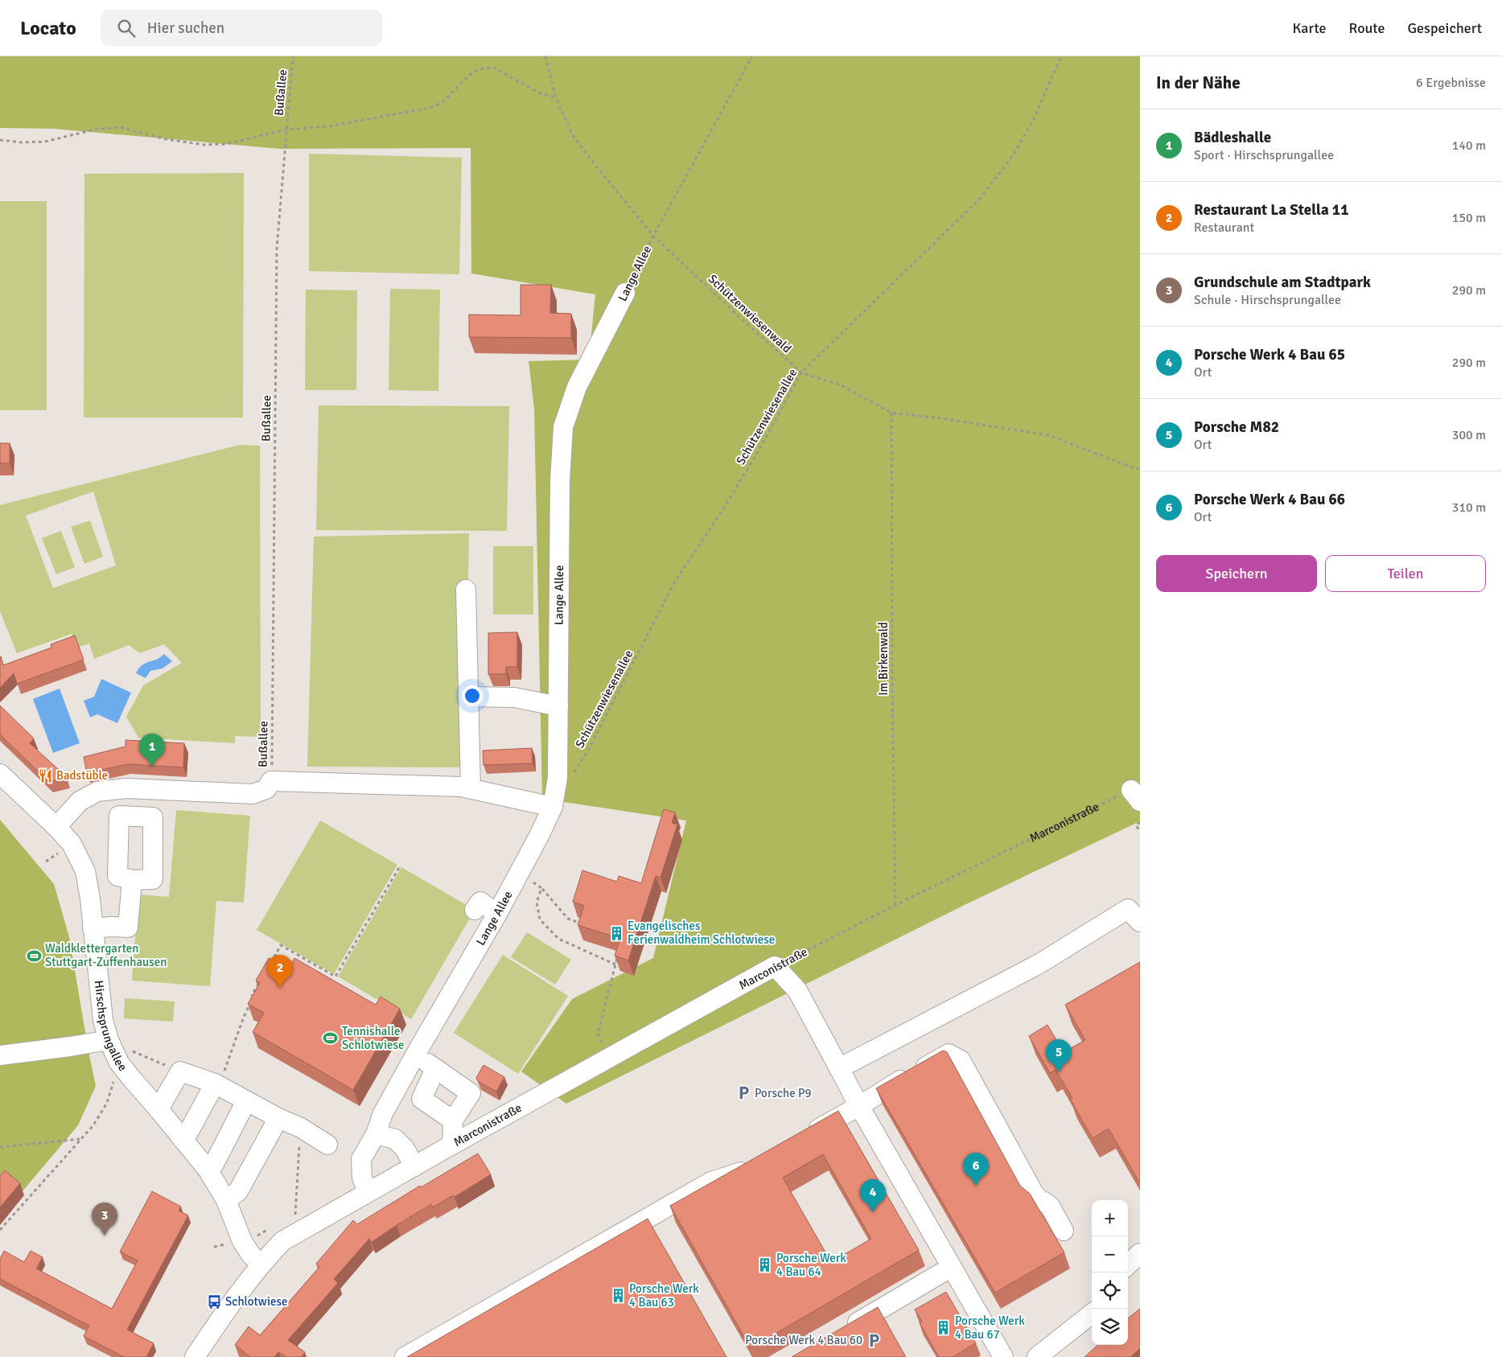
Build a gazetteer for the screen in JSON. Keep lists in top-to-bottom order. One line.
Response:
{"streets":{"street":["Lange Allee","Marconistraße","Hirschsprungallee"],"path":["Bußallee","Schützenwiesenwald","Schützenwiesenallee","Im Birkenwald"]},"crossings":[["Lange Allee","Schützenwiesenwald"],["Schützenwiesenwald","Schützenwiesenallee"],["Schützenwiesenwald","Im Birkenwald"],["Im Birkenwald","Marconistraße"],["Marconistraße","Hirschsprungallee"]],"places":{"restaurant":["Badstüble"],"building":["Evangelisches Ferienwaldheim Schlotwiese","Porsche Werk 4 Bau 64","Porsche Werk 4 Bau 63","Porsche Werk 4 Bau 67"],"sports":["Waldklettergarten Stuttgart-Zuffenhausen","Tennishalle Schlotwiese"],"parking":["Porsche P9","Porsche Werk 4 Bau 60"],"bus stop":["Schlotwiese"]},"page":{"header":"Locato","search":"Hier suchen","nav":["Karte","Route","Gespeichert"],"heading":["In der Nähe","6 Ergebnisse"],"list":[{"mark":"1","name":"Bädleshalle","note":"Sport · Hirschsprungallee","value":"140 m"},{"mark":"2","name":"Restaurant La Stella 11","note":"Restaurant","value":"150 m"},{"mark":"3","name":"Grundschule am Stadtpark","note":"Schule · Hirschsprungallee","value":"290 m"},{"mark":"4","name":"Porsche Werk 4 Bau 65","note":"Ort","value":"290 m"},{"mark":"5","name":"Porsche M82","note":"Ort","value":"300 m"},{"mark":"6","name":"Porsche Werk 4 Bau 66","note":"Ort","value":"310 m"}],"buttons":["Speichern","Teilen"],"pins":["1","2","5","6","4","3"],"map_buttons":["+","−"]}}
